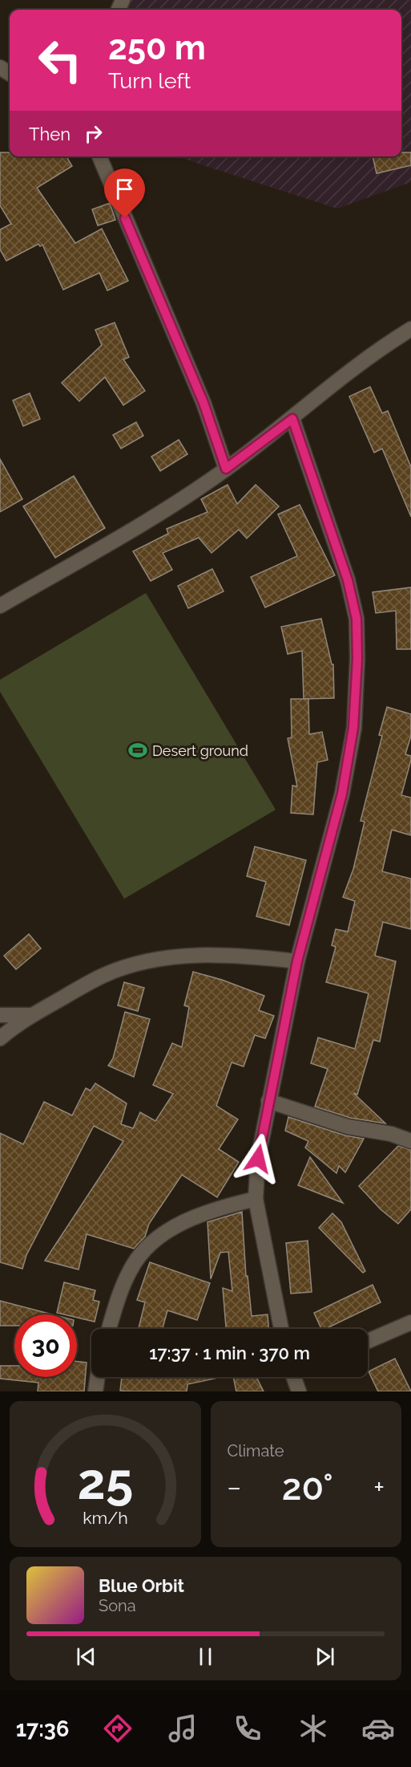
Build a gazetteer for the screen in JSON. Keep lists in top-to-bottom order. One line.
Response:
{"places":{"sports":["Desert ground"]},"page":{"turn":["250 m","Turn left"],"then":"Then","limit":"30","trip":"17:37 · 1 min · 370 m","tile":"Climate","heat":["−","20°","+"],"song":["Blue Orbit","Sona"],"tabs":"17:36","gauge":["25","km/h"]}}
